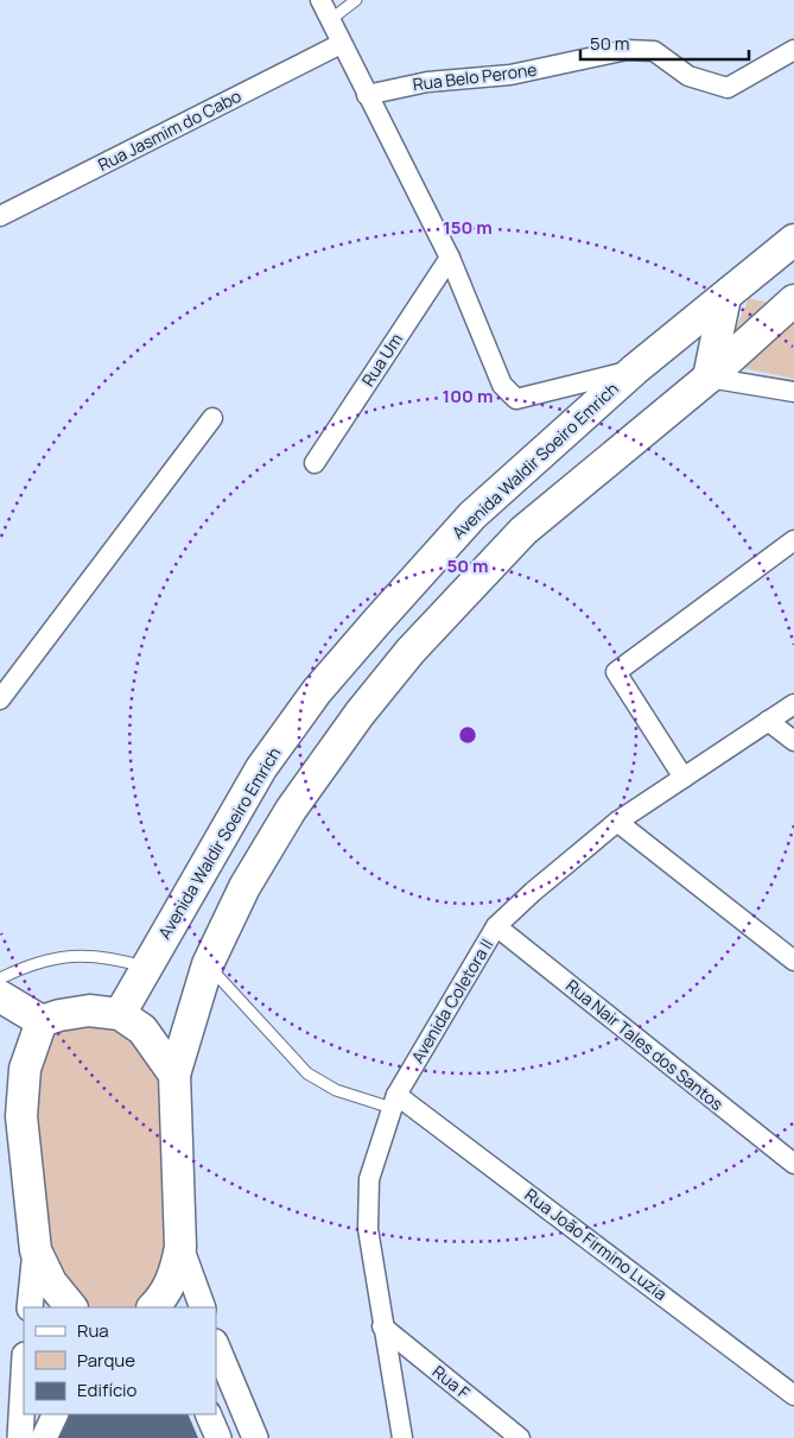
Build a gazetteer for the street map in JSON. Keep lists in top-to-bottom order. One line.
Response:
{"streets":{"main road":["Avenida Waldir Soeiro Emrich"],"street":["Rua Belo Perone","Rua Jasmim do Cabo","Rua Um","Avenida Coletora II","Rua Nair Tales dos Santos","Rua João Firmino Luzia","Rua F"]},"crossings":[["Avenida Coletora II","Rua Nair Tales dos Santos"],["Avenida Coletora II","Rua João Firmino Luzia"],["Avenida Coletora II","Rua F"]],"legend":["Rua","Parque","Edifício"],"scale_bar":"50 m","rings":["150 m","100 m","50 m"]}
